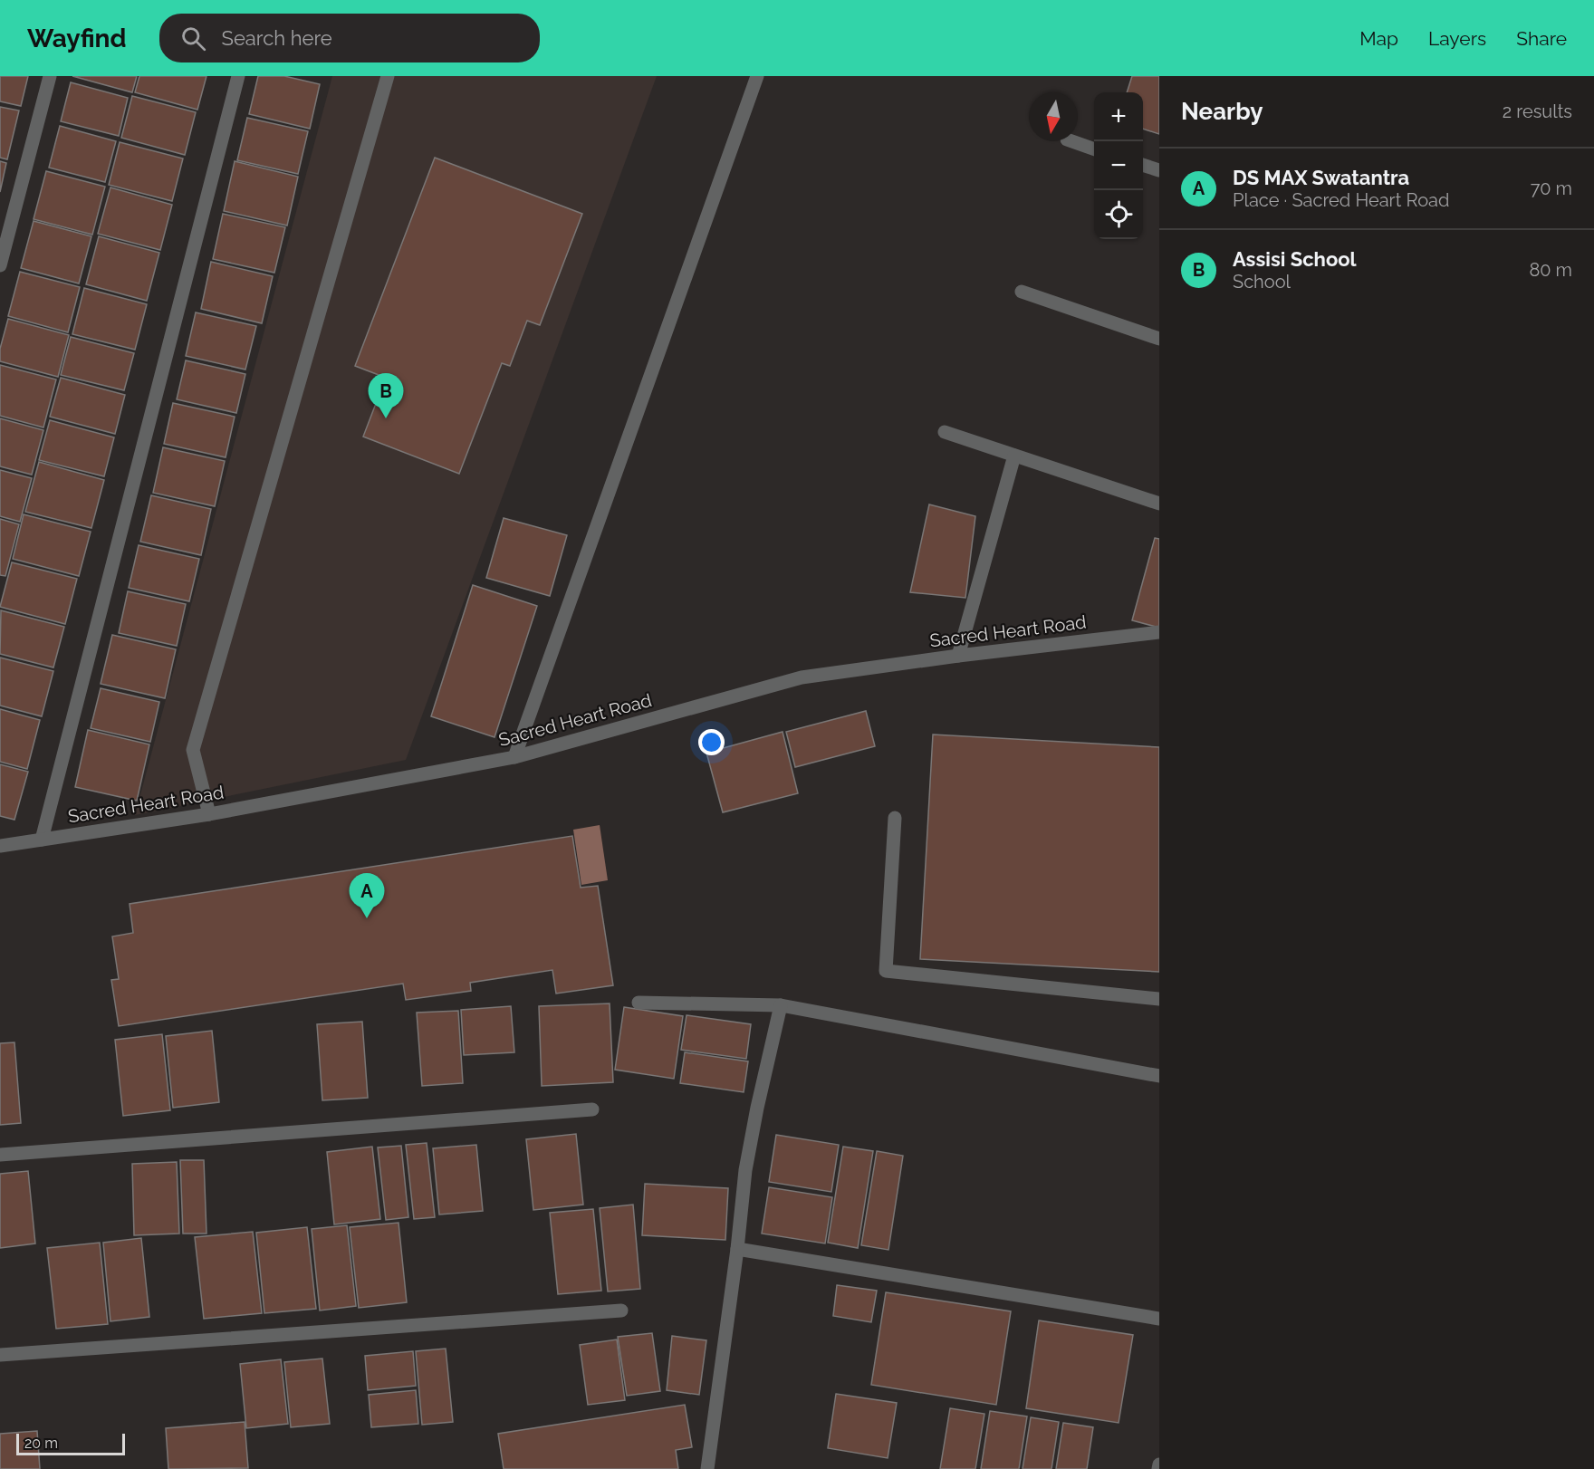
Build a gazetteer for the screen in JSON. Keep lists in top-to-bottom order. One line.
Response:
{"streets":{"street":["Sacred Heart Road"]},"scale_bar":"20 m","north":"bottom","page":{"header":"Wayfind","search":"Search here","nav":["Map","Layers","Share"],"heading":["Nearby","2 results"],"map_buttons":["+","−"],"list":[{"mark":"A","name":"DS MAX Swatantra","note":"Place · Sacred Heart Road","value":"70 m"},{"mark":"B","name":"Assisi School","note":"School","value":"80 m"}],"pins":["B","A"],"scale":"20 m"}}
